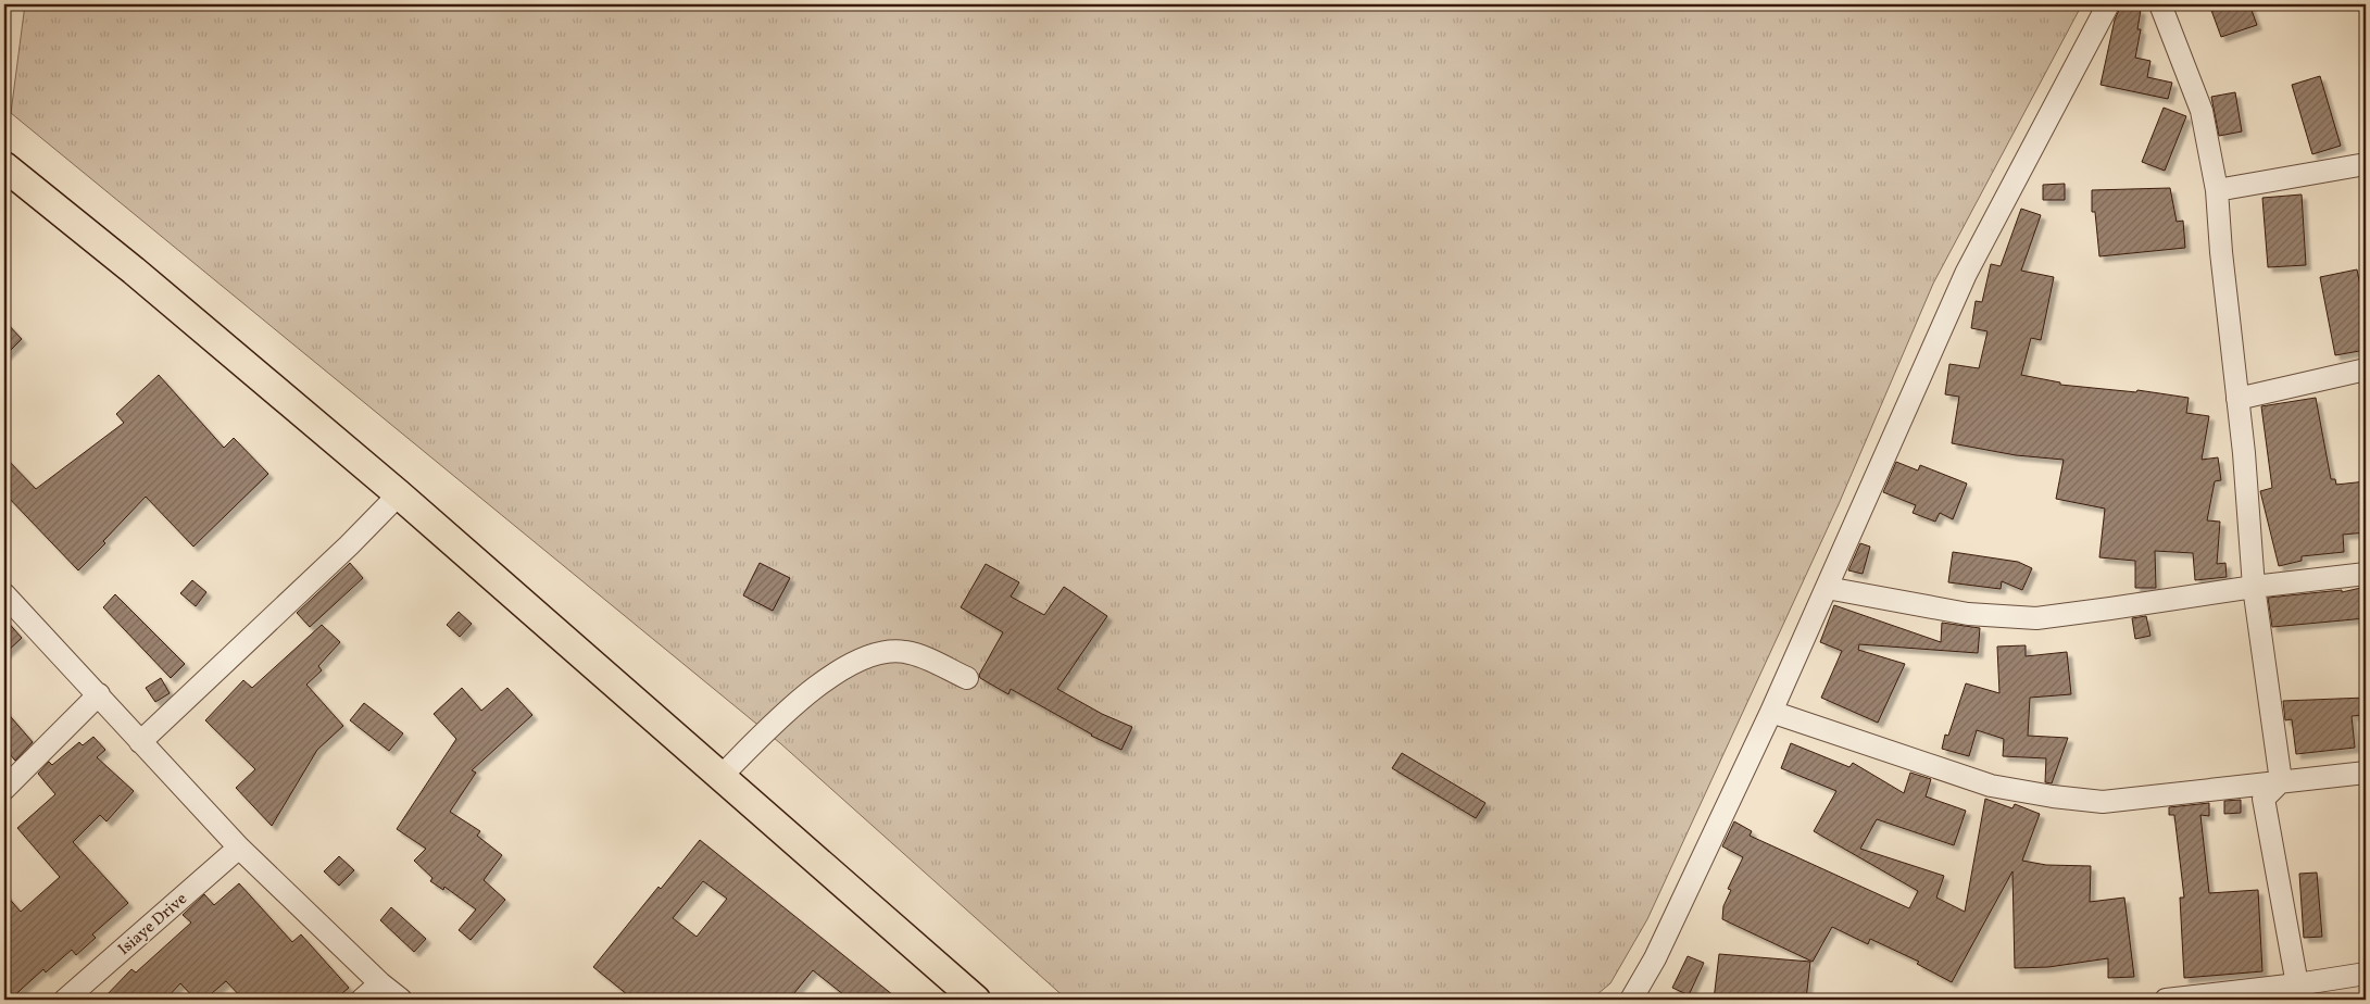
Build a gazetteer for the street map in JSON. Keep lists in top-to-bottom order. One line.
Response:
{"streets":{"street":["Isiaye Drive"]}}
